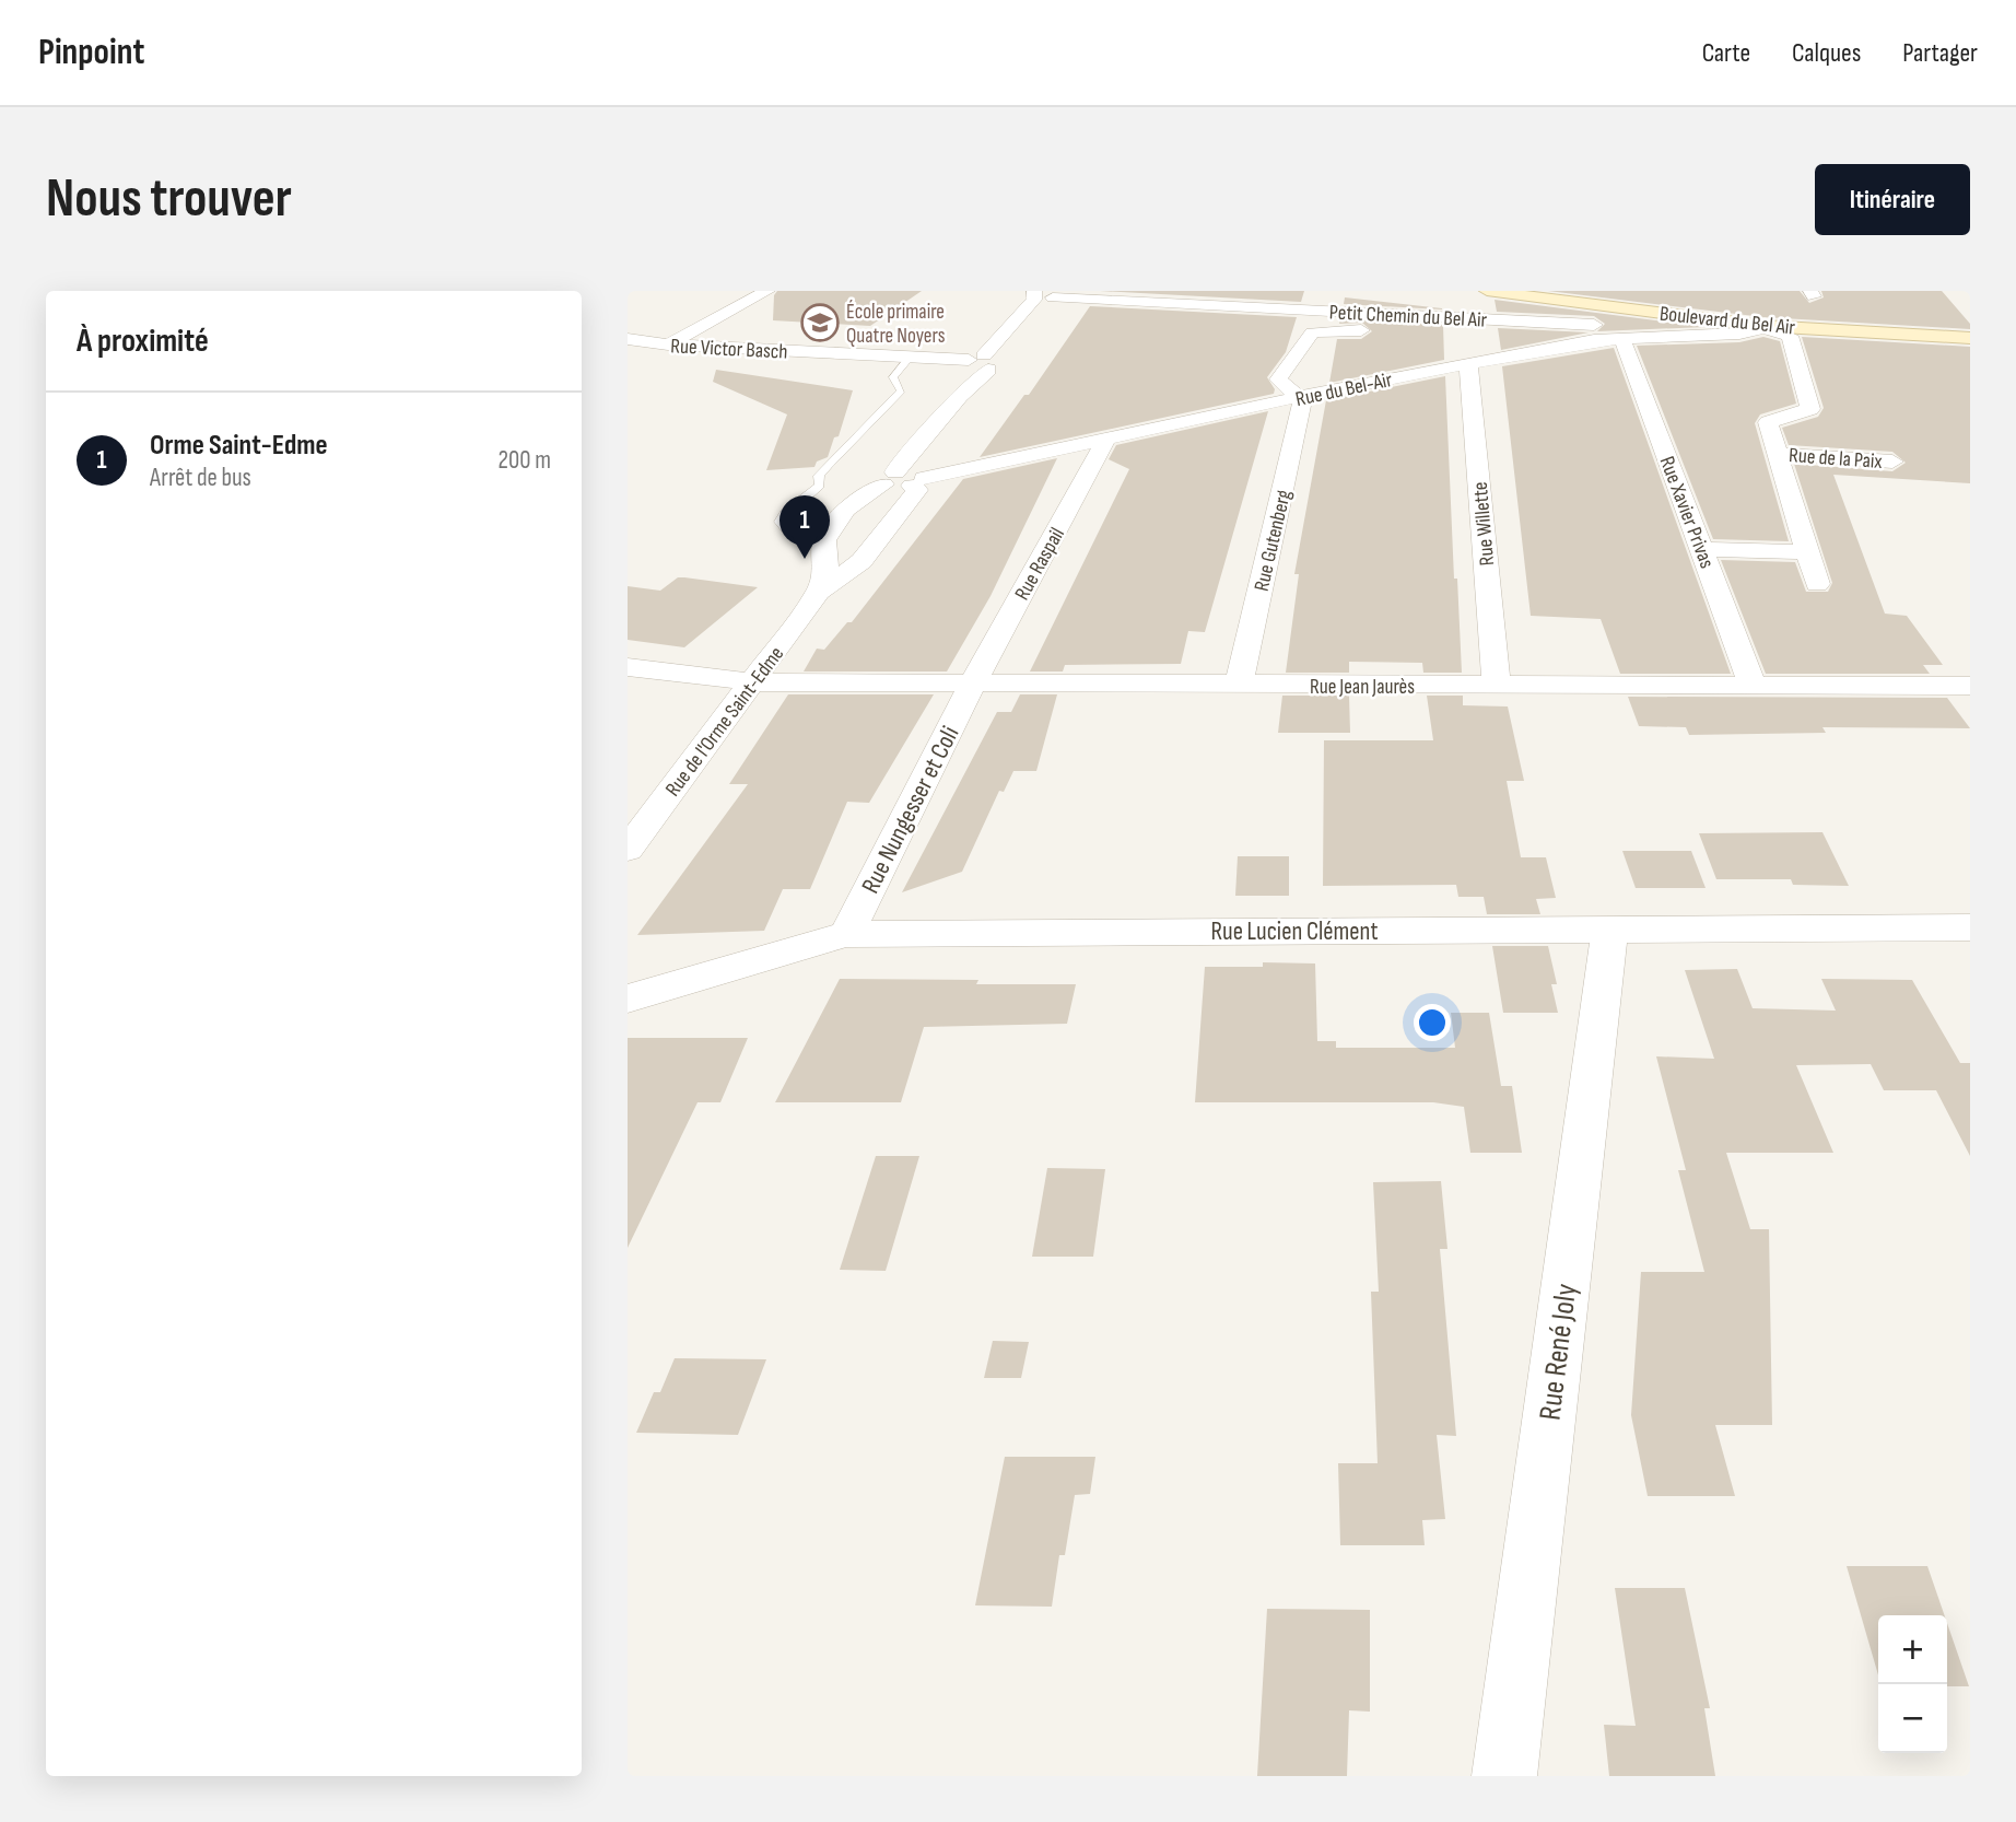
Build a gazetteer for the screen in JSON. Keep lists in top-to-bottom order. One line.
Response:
{"streets":{"main road":["Boulevard du Bel Air"],"street":["Petit Chemin du Bel Air","Rue Victor Basch","Rue du Bel-Air","Rue de la Paix","Rue Xavier Privas","Rue Willette","Rue Gutenberg","Rue Raspail","Rue Jean Jaurès","Rue de l'Orme Saint-Edme","Rue Nungesser et Coli","Rue Lucien Clément","Rue René Joly"]},"crossings":[["Petit Chemin du Bel Air","Rue du Bel-Air"],["Petit Chemin du Bel Air","Rue Xavier Privas"],["Boulevard du Bel Air","Rue du Bel-Air"],["Boulevard du Bel Air","Rue de la Paix"],["Rue Victor Basch","Rue de l'Orme Saint-Edme"],["Rue du Bel-Air","Rue de la Paix"],["Rue du Bel-Air","Rue Xavier Privas"],["Rue du Bel-Air","Rue Willette"],["Rue du Bel-Air","Rue Gutenberg"],["Rue du Bel-Air","Rue Raspail"],["Rue du Bel-Air","Rue de l'Orme Saint-Edme"],["Rue Xavier Privas","Rue Jean Jaurès"],["Rue Willette","Rue Jean Jaurès"],["Rue Gutenberg","Rue Jean Jaurès"],["Rue Raspail","Rue Jean Jaurès"],["Rue Raspail","Rue Nungesser et Coli"],["Rue Jean Jaurès","Rue de l'Orme Saint-Edme"],["Rue Jean Jaurès","Rue Nungesser et Coli"],["Rue Nungesser et Coli","Rue Lucien Clément"],["Rue Lucien Clément","Rue René Joly"]],"places":{"school or university":["École primaire Quatre Noyers"]},"page":{"header":"Pinpoint","nav":["Carte","Calques","Partager"],"buttons":"Itinéraire","title":"Nous trouver","heading":"À proximité","list":[{"mark":"1","name":"Orme Saint-Edme","note":"Arrêt de bus","value":"200 m"}],"pins":"1","map_buttons":["+","−"]}}
